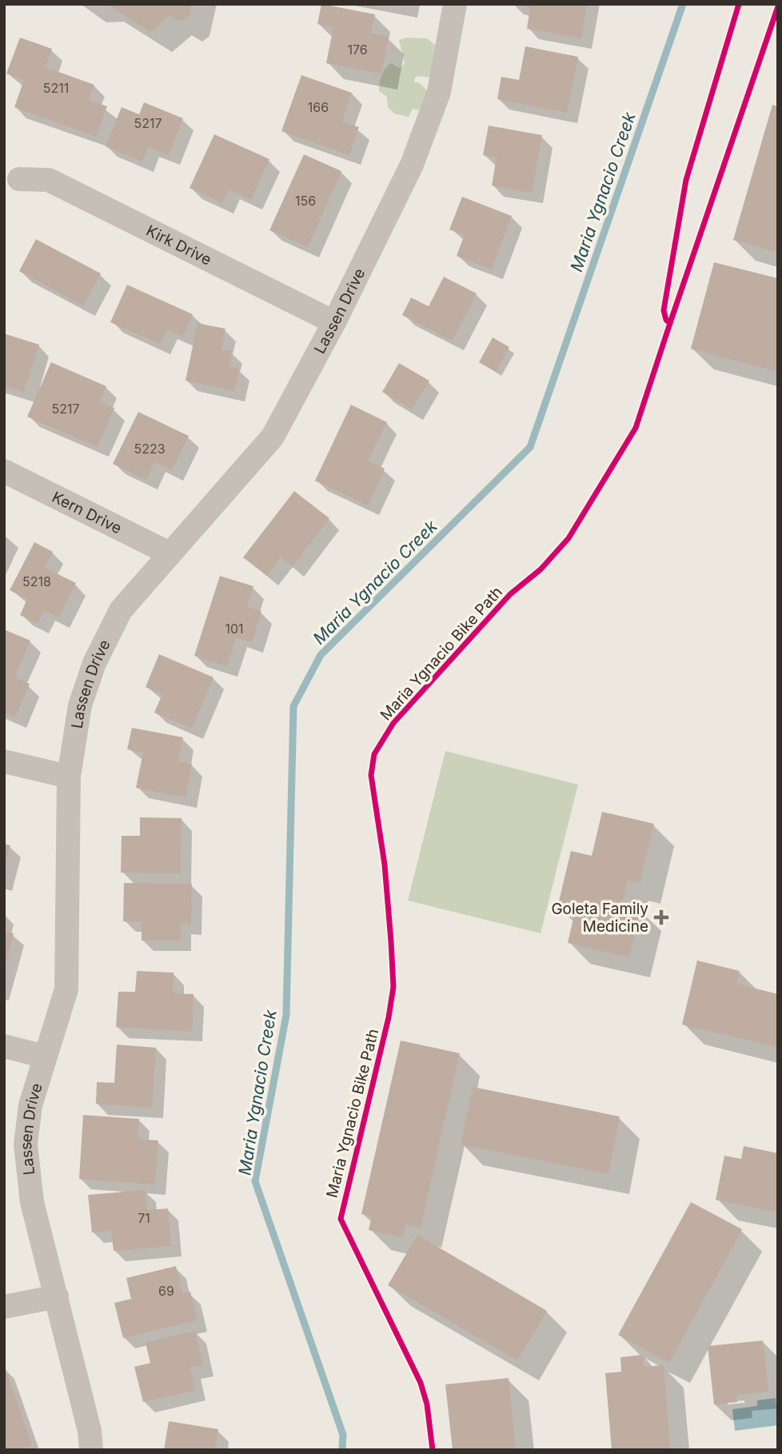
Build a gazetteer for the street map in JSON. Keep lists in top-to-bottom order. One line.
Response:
{"streets":{"street":["Kirk Drive","Lassen Drive","Kern Drive"],"cycle path":["Maria Ygnacio Bike Path"]},"crossings":[["Kirk Drive","Lassen Drive"],["Lassen Drive","Kern Drive"]],"water":["Maria Ygnacio Creek"],"places":{"health":["Goleta Family Medicine"]},"house_numbers":["176","5211","166","5217","156","5217","5223","5218","101","71","69"]}
